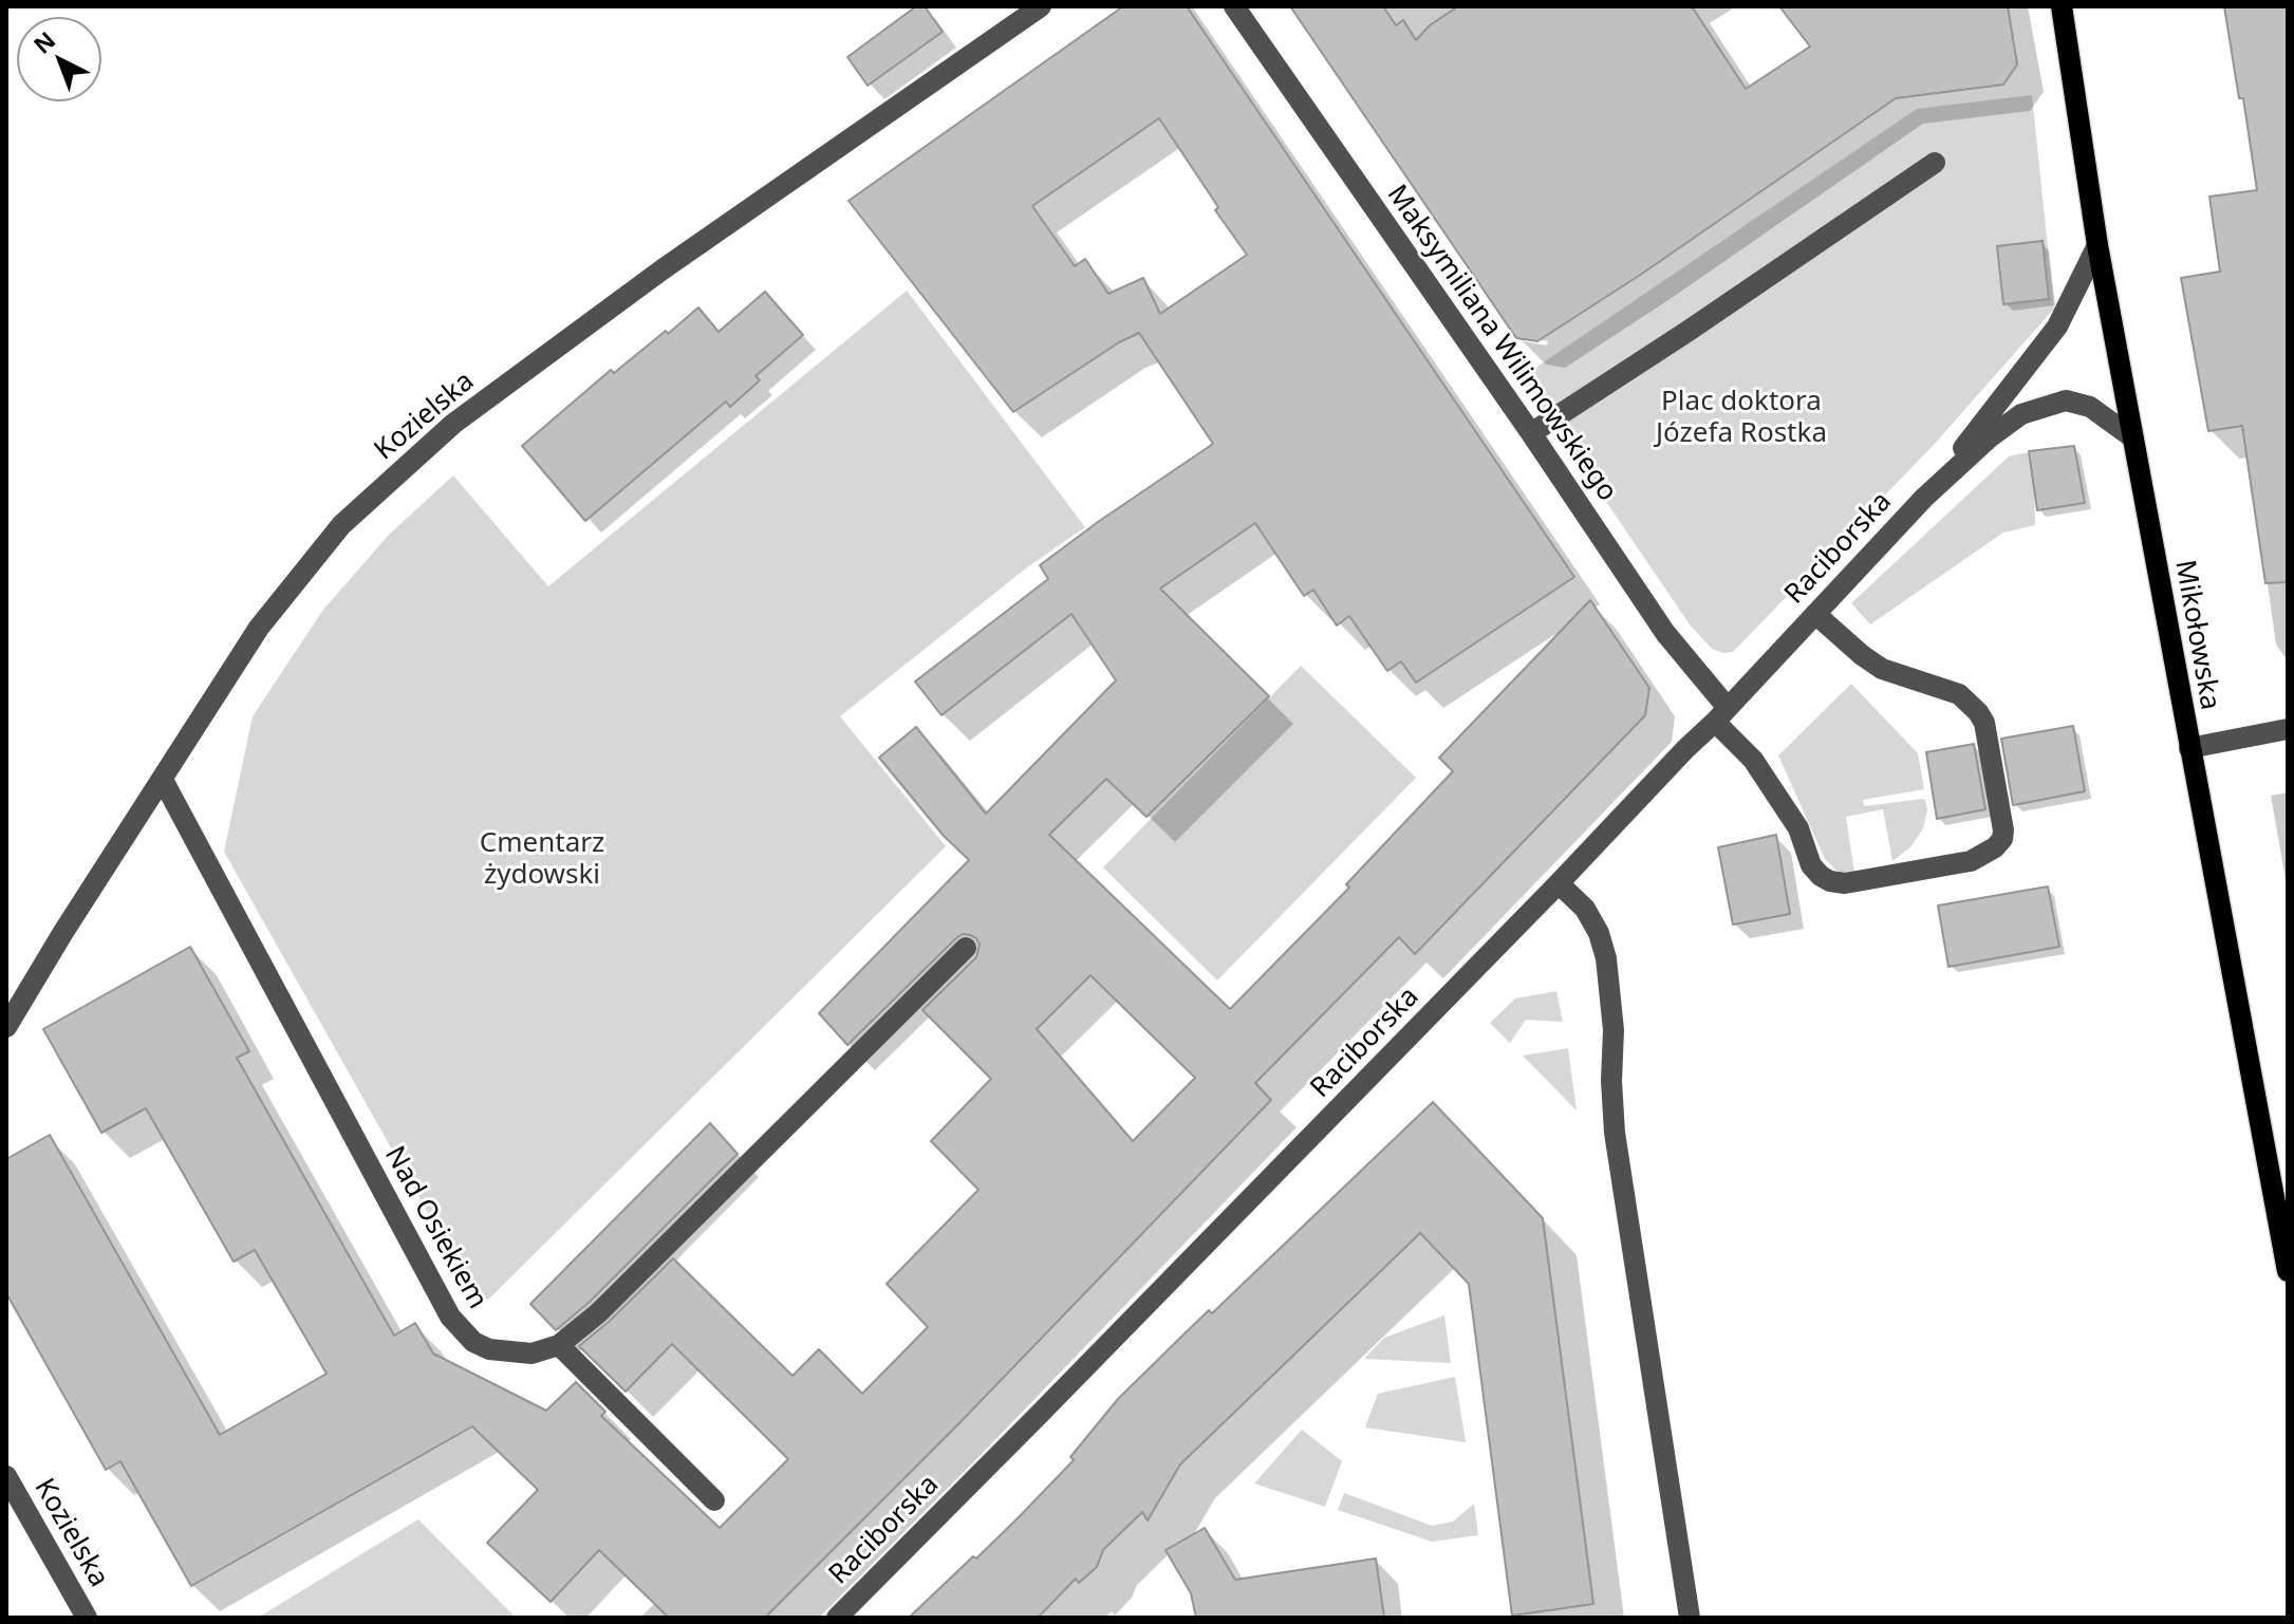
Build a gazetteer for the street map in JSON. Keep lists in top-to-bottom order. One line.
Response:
{"streets":{"main road":["Mikołowska"],"street":["Maksymiliana Wilimowskiego","Kozielska","Raciborska","Nad Osiekiem"]},"crossings":[["Maksymiliana Wilimowskiego","Raciborska"],["Kozielska","Nad Osiekiem"],["Raciborska","Mikołowska"]],"parks":["Plac doktora Józefa Rostka","Cmentarz żydowski"],"north":"top left"}
